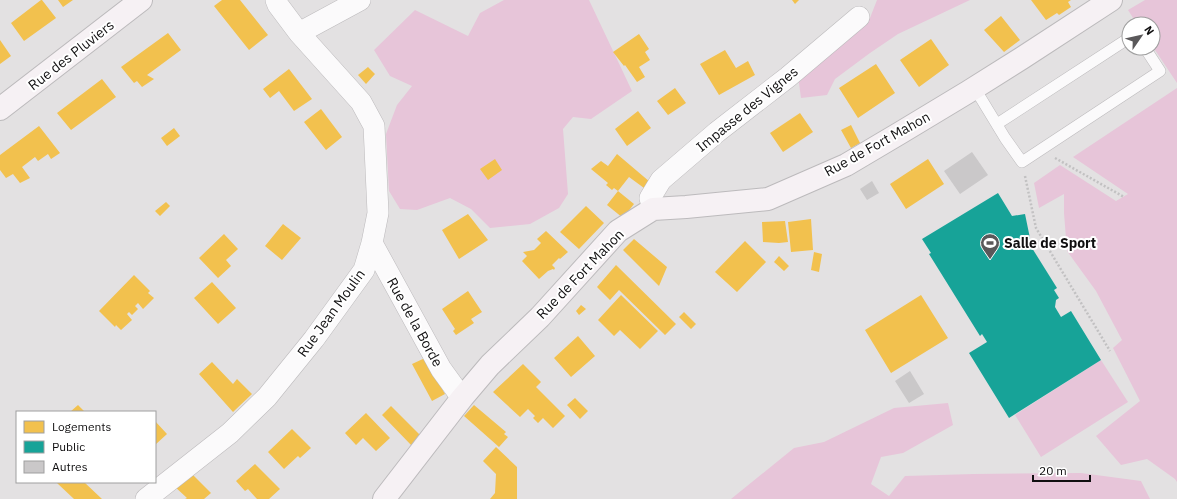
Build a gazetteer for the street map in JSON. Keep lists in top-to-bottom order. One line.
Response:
{"streets":{"street":["Rue des Pluviers","Impasse des Vignes","Rue de Fort Mahon","Rue Jean Moulin","Rue de la Borde"]},"crossings":[["Impasse des Vignes","Rue de Fort Mahon"],["Rue de Fort Mahon","Rue de la Borde"],["Rue Jean Moulin","Rue de la Borde"]],"places":{"sports":["Salle de Sport"]},"legend":["Logements","Public","Autres"],"scale_bar":"20 m","north":"top right"}
